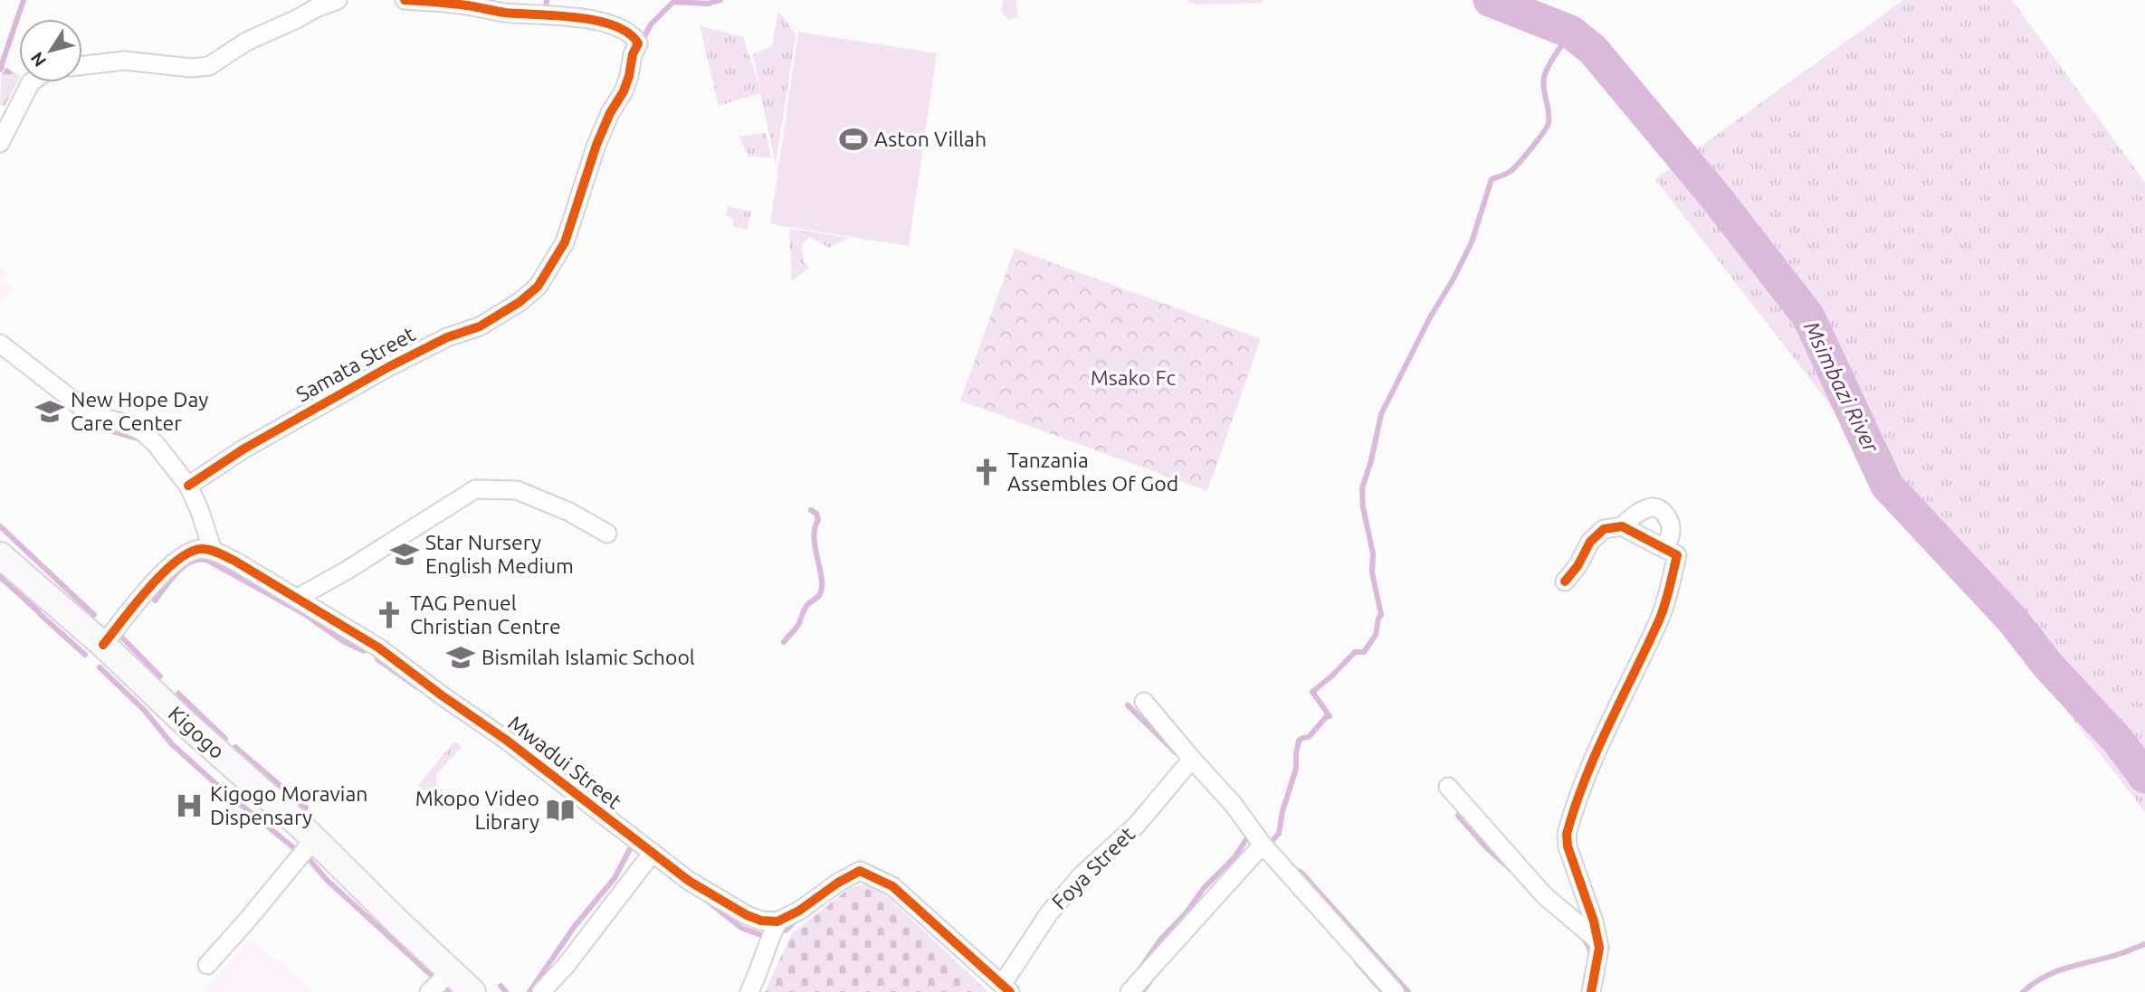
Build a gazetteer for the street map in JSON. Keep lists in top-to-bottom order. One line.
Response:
{"streets":{"main road":["Kigogo"],"street":["Samata Street","Mwadui Street","Foya Street"]},"water":["Msimbazi River"],"parks":["Msako Fc"],"places":{"sports":["Aston Villah"],"school or university":["New Hope Day Care Center","Star Nursery English Medium","Bismilah Islamic School"],"church":["Tanzania Assembles Of God","TAG Penuel Christian Centre"],"hospital":["Kigogo Moravian Dispensary"],"library":["Mkopo Video Library"]},"north":"bottom left"}
